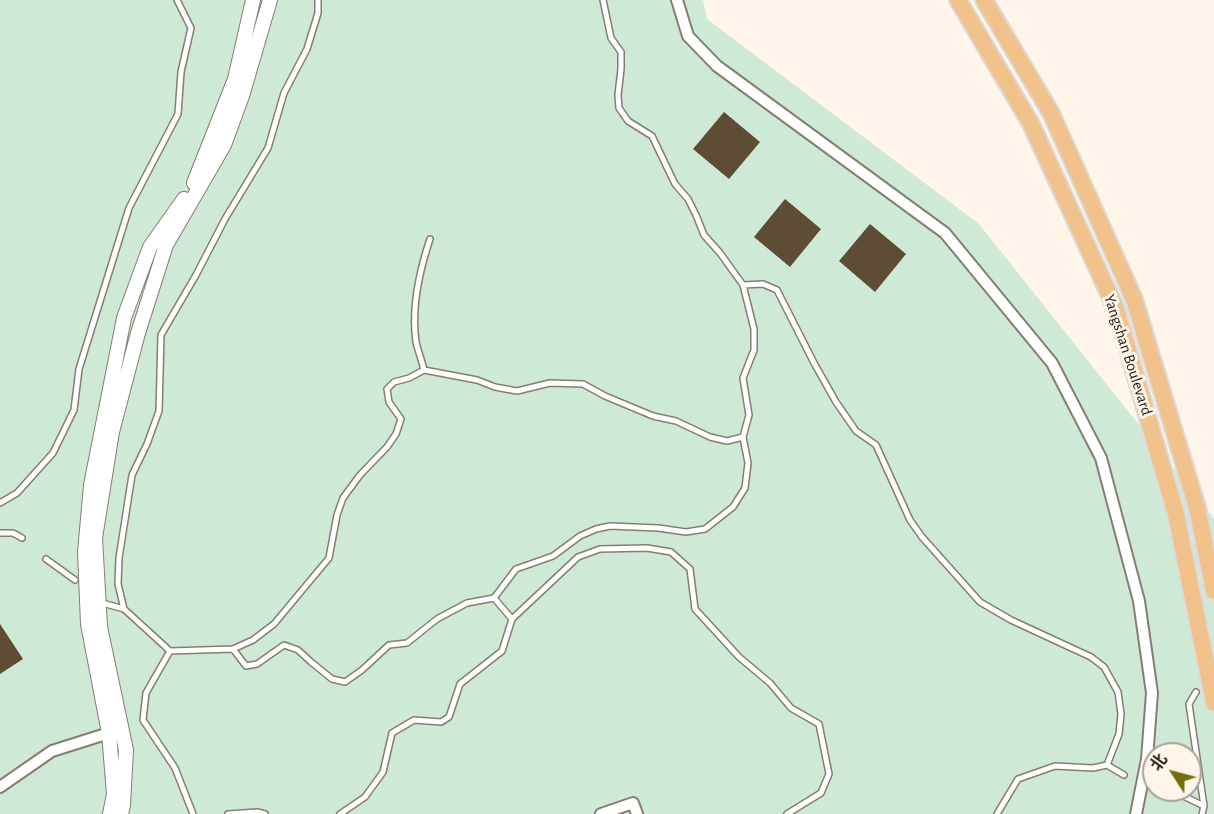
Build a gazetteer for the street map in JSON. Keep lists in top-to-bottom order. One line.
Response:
{"streets":{"main road":["Yangshan Boulevard"]},"north":"top left"}
